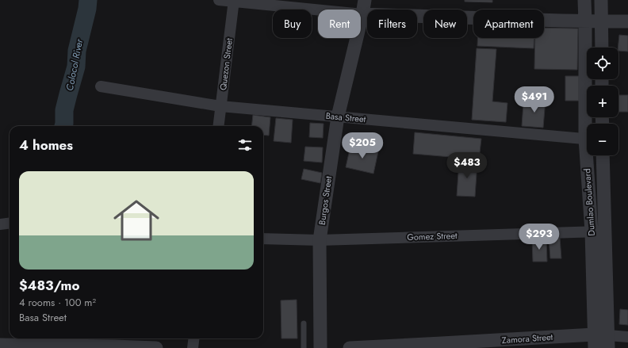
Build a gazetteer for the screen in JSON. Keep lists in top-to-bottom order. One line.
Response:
{"streets":{"street":["Quezon Street","Basa Street","Burgos Street","Dumlao Boulevard","Gomez Street","Zamora Street"]},"crossings":[["Quezon Street","Basa Street"],["Basa Street","Burgos Street"],["Burgos Street","Gomez Street"],["Dumlao Boulevard","Gomez Street"],["Dumlao Boulevard","Zamora Street"]],"water":["Colocol River"],"page":{"chip":["Buy","Rent","Filters","New","Apartment"],"map_buttons":["+","−"],"price":["$491","$205","$483","$293"],"heading":"4 homes","list":[{"name":"$483/mo","note":"4 rooms · 100 m² · Basa Street"}]}}
